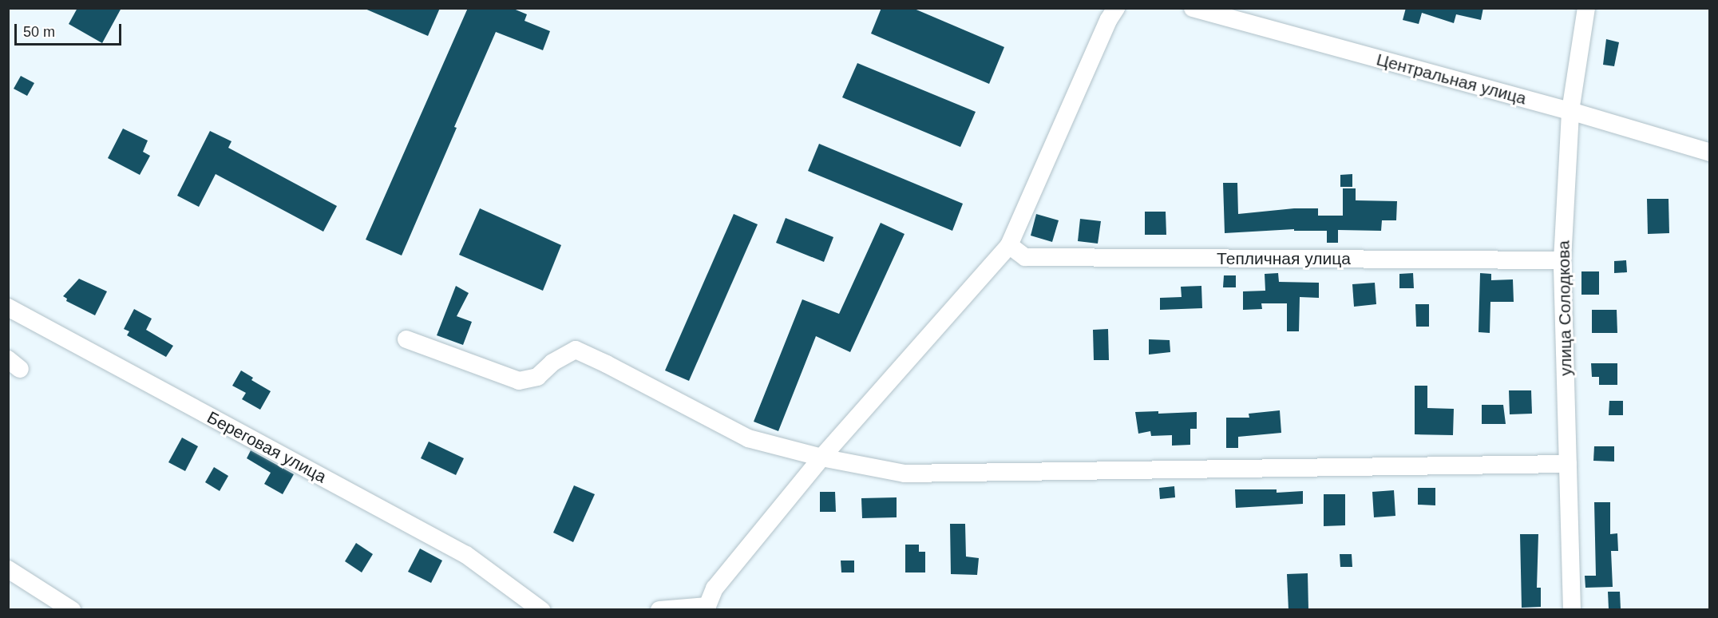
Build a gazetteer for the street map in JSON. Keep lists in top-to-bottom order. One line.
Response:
{"streets":{"street":["Центральная улица","Тепличная улица","улица Солодкова","Береговая улица"]},"crossings":[["Центральная улица","улица Солодкова"],["Тепличная улица","улица Солодкова"]],"scale_bar":"50 m"}
